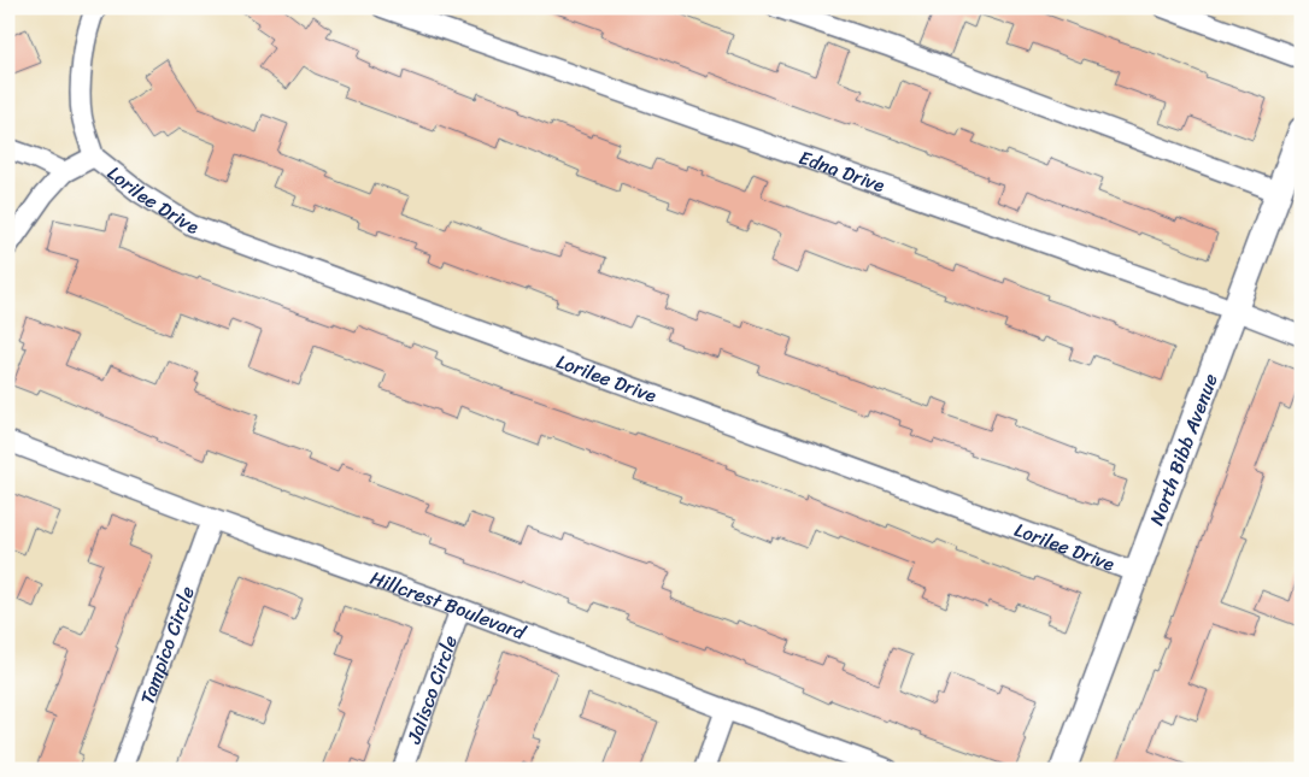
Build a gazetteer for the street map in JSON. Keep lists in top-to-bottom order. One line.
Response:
{"streets":{"main road":["North Bibb Avenue"],"street":["Edna Drive","Lorilee Drive","Hillcrest Boulevard","Tampico Circle","Jalisco Circle"]},"crossings":[["Edna Drive","North Bibb Avenue"],["Lorilee Drive","North Bibb Avenue"],["Hillcrest Boulevard","Tampico Circle"],["Hillcrest Boulevard","Jalisco Circle"]]}
